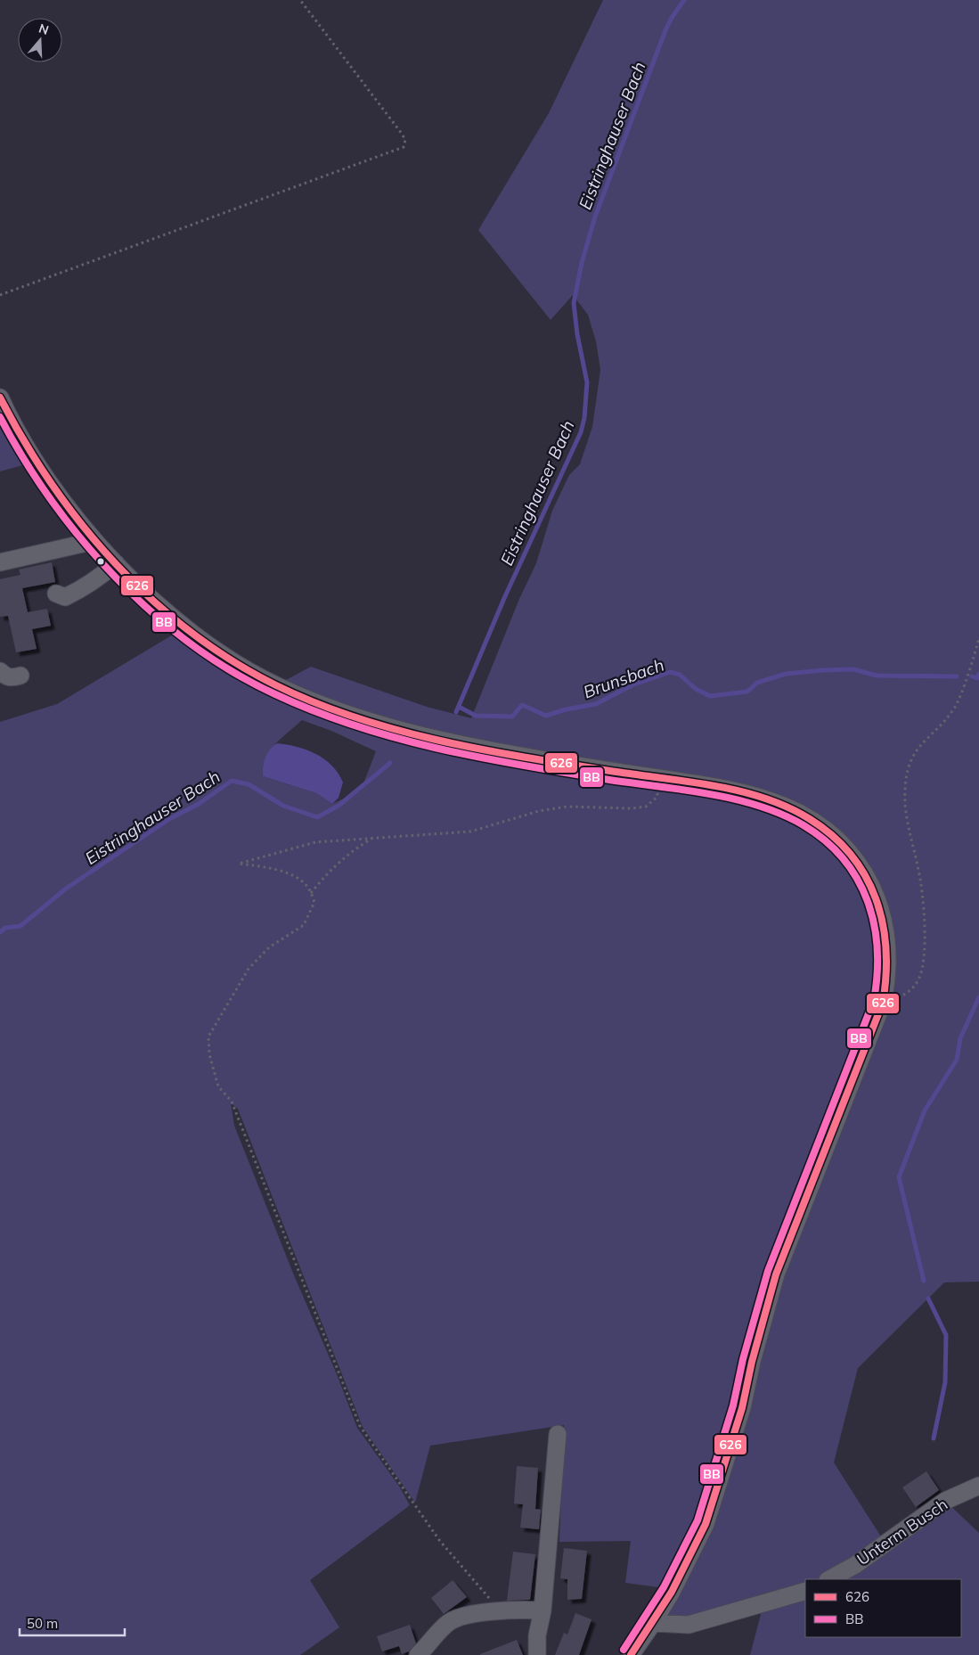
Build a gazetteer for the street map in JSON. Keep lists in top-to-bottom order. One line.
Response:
{"streets":{"street":["Unterm Busch"]},"water":["Eistringhauser Bach","Brunsbach"],"lines":["transit line 626","transit line BB"],"legend":["626","BB"],"scale_bar":"50 m","north":"top"}
